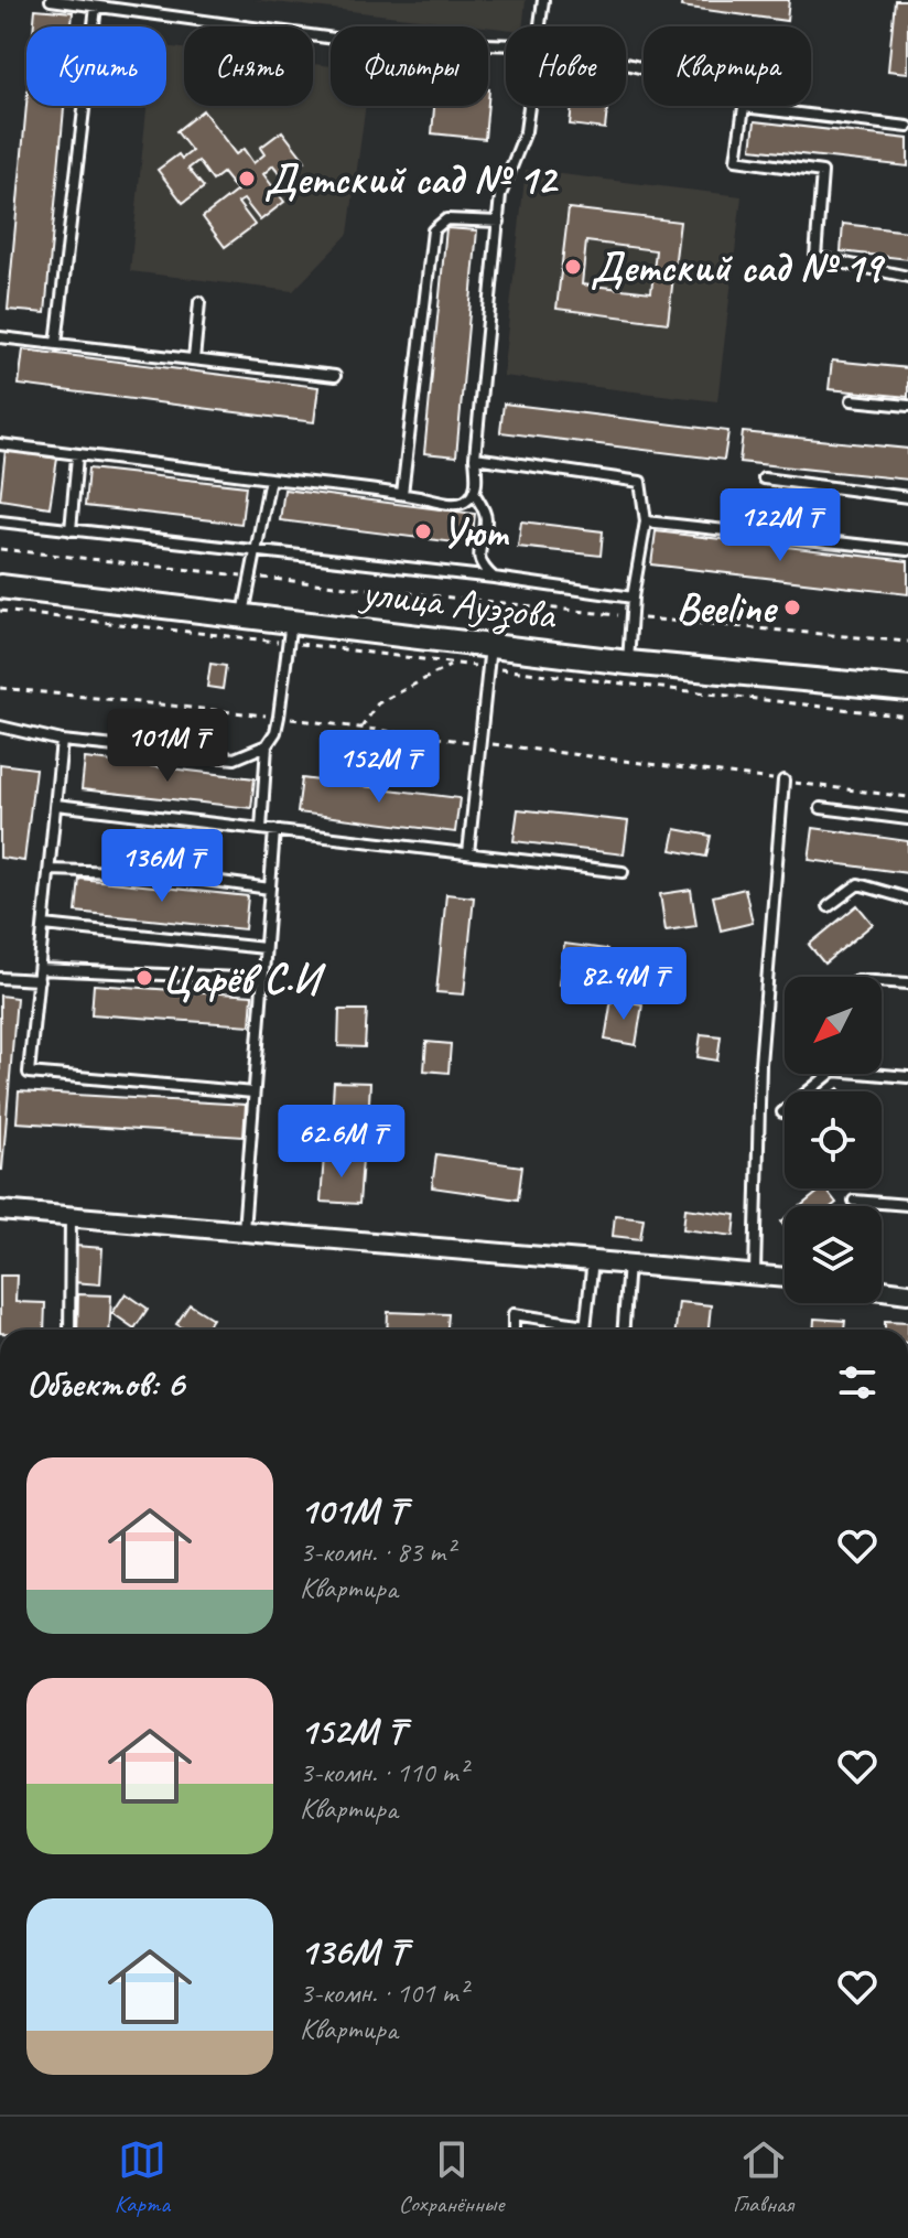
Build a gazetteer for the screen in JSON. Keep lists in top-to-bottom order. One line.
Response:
{"streets":{"street":["улица Ауэзова"]},"places":["Детский сад № 12","Детский сад № 19","Уют","Beeline","Царёв С.И"],"north":"bottom left","page":{"chip":["Купить","Снять","Фильтры","Новое","Квартира"],"price":["122M ₸","101M ₸","152M ₸","136M ₸","82.4M ₸","62.6M ₸"],"heading":"Объектов: 6","list":[{"name":"101M ₸","note":"3-комн. · 83 m² · Квартира"},{"name":"152M ₸","note":"3-комн. · 110 m² · Квартира"},{"name":"136M ₸","note":"3-комн. · 101 m² · Квартира"}],"tabs":["Карта","Сохранённые","Главная"]}}
